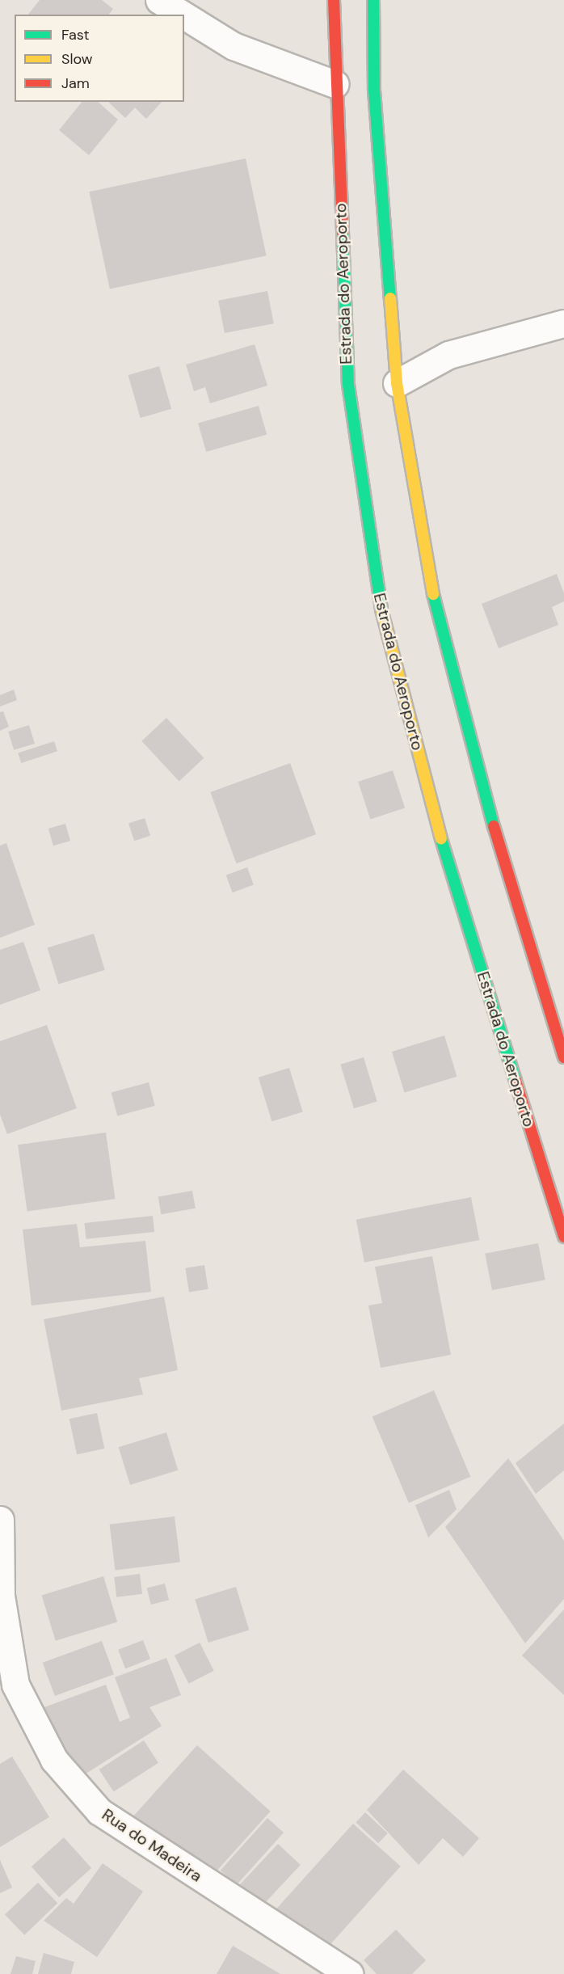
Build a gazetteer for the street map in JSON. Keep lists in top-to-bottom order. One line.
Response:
{"streets":{"main road":["Estrada do Aeroporto"],"street":["Rua do Madeira"]},"legend":["Fast","Slow","Jam"]}
